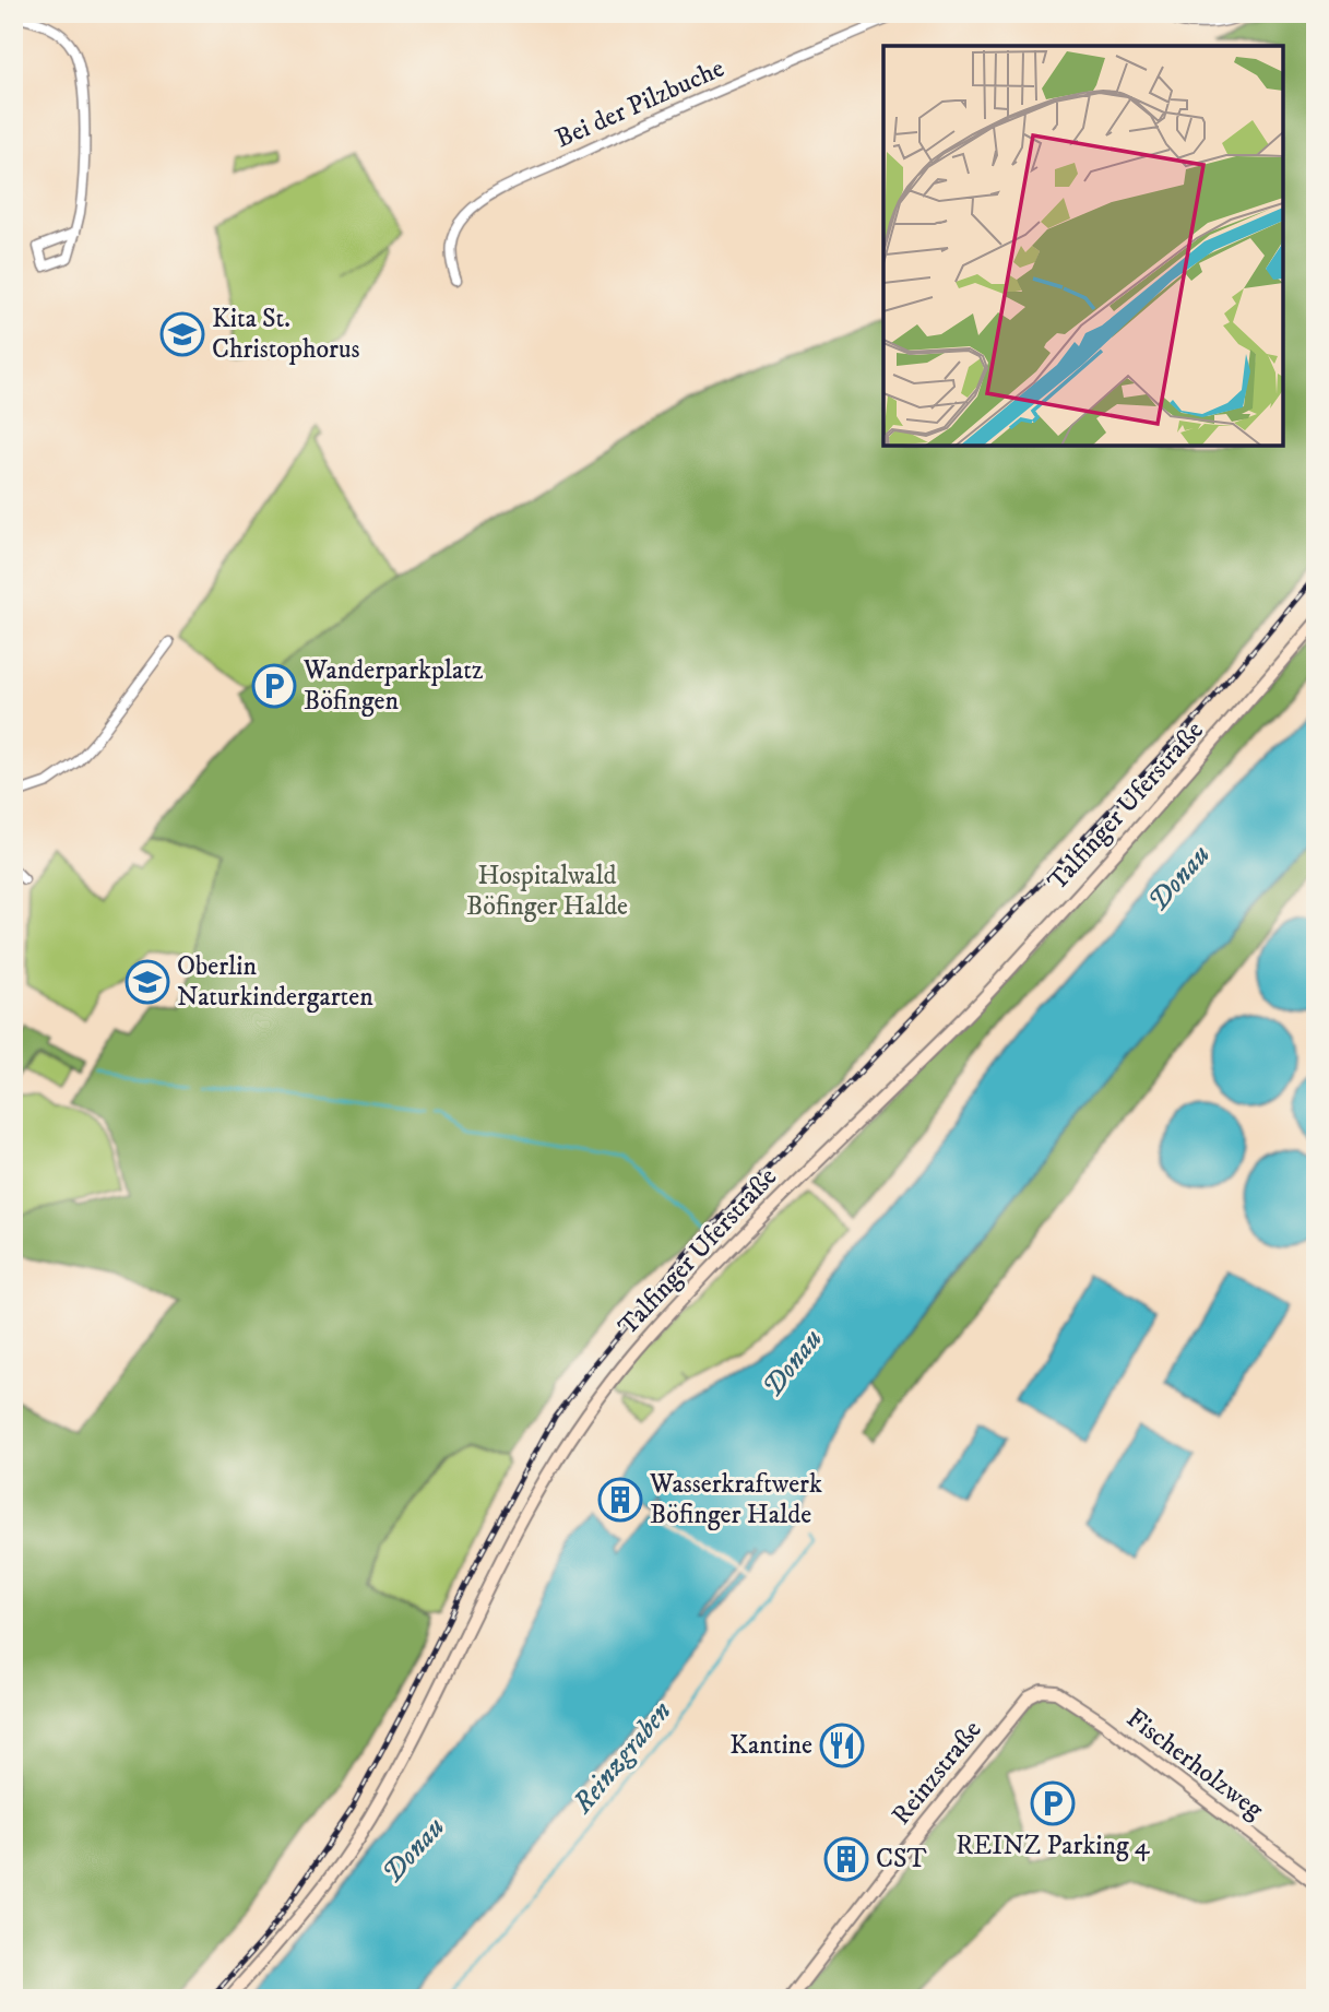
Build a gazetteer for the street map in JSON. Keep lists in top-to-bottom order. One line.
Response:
{"streets":{"street":["Bei der Pilzbuche","Talfinger Uferstraße","Fischerholzweg","Reinzstraße"]},"crossings":[["Fischerholzweg","Reinzstraße"]],"water":["Donau","Reinzgraben"],"parks":["Hospitalwald Böfinger Halde"],"places":{"school or university":["Kita St. Christophorus","Oberlin Naturkindergarten"],"parking":["Wanderparkplatz Böfingen","REINZ Parking 4"],"building":["Wasserkraftwerk Böfinger Halde","CST"],"restaurant":["Kantine"]}}
